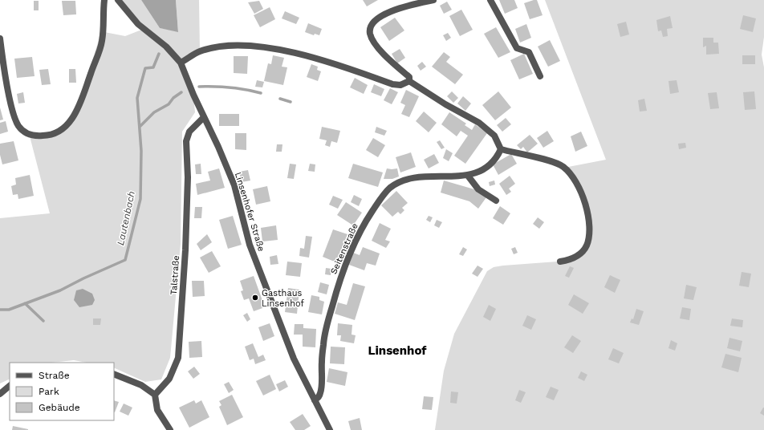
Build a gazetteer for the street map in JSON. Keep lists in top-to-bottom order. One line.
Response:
{"streets":{"street":["Linsenhofer Straße","Seitenstraße","Talstraße"]},"crossings":[["Linsenhofer Straße","Seitenstraße"],["Linsenhofer Straße","Talstraße"]],"districts":["Linsenhof"],"water":["Lautenbach"],"places":["Gasthaus Linsenhof"],"legend":["Straße","Park","Gebäude"]}
